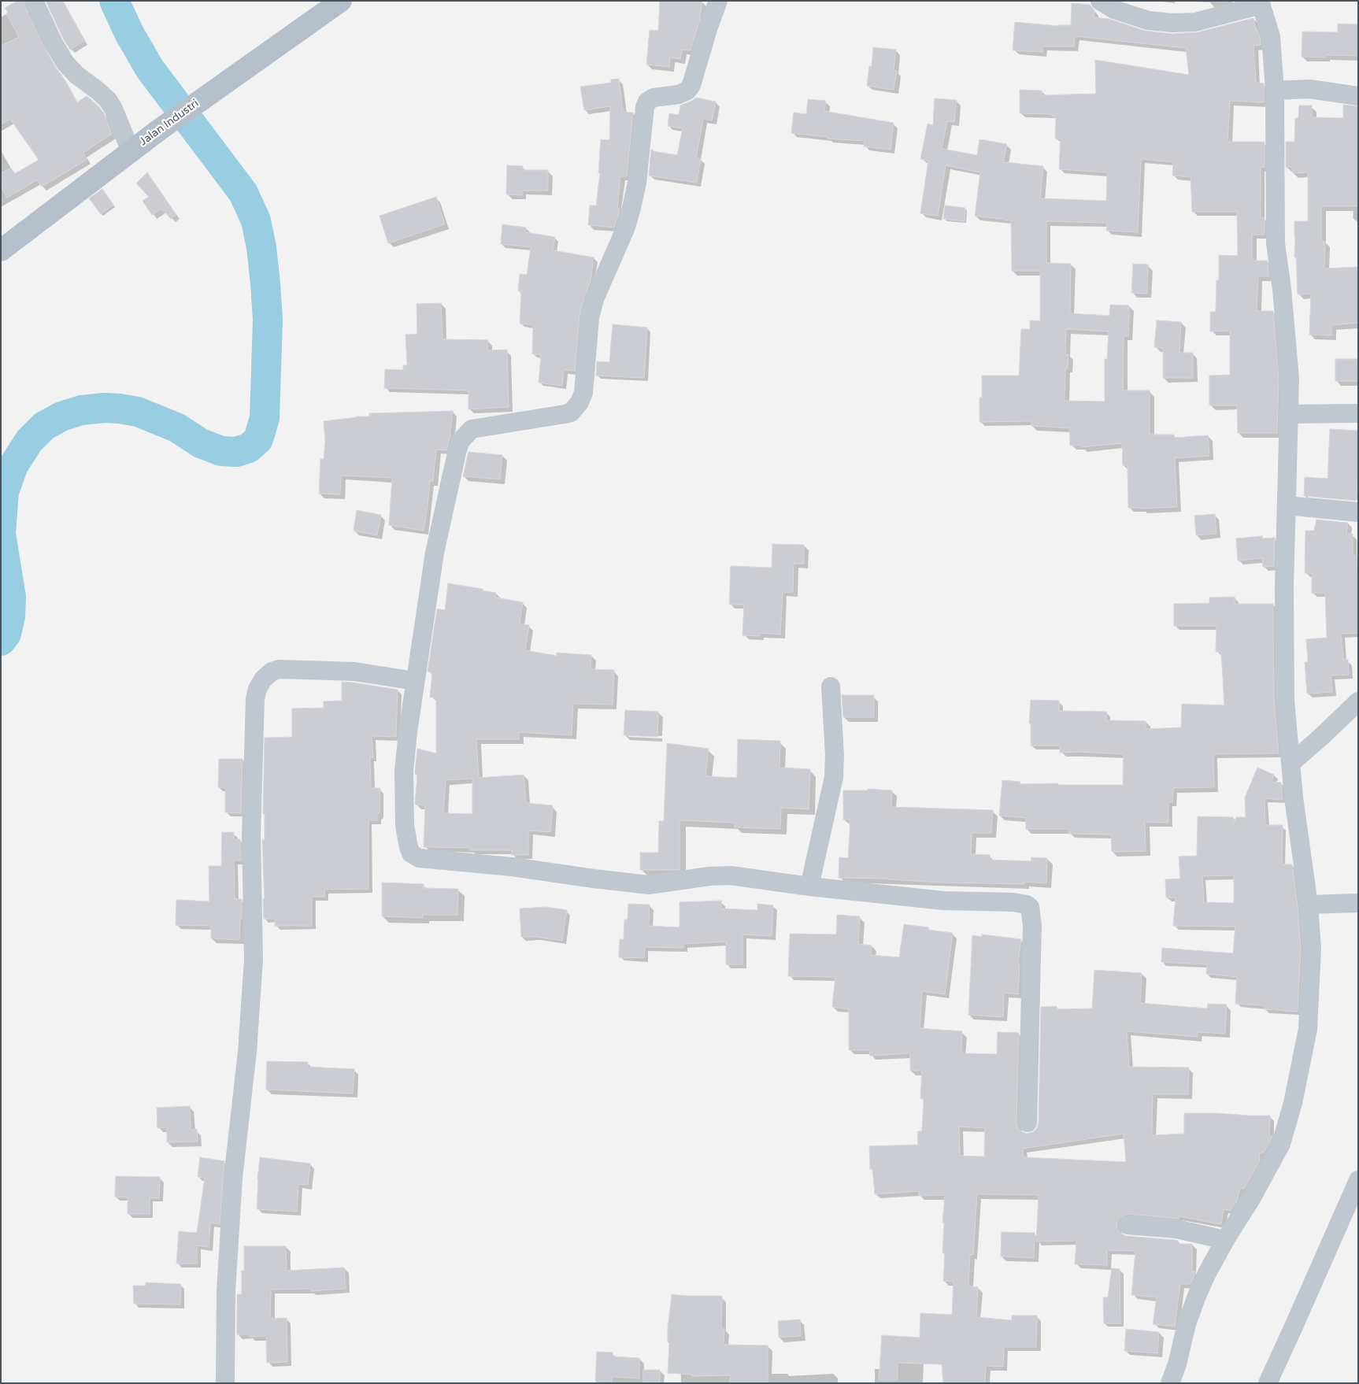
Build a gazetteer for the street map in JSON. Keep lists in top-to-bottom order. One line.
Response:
{"streets":{"main road":["Jalan Industri"]}}
